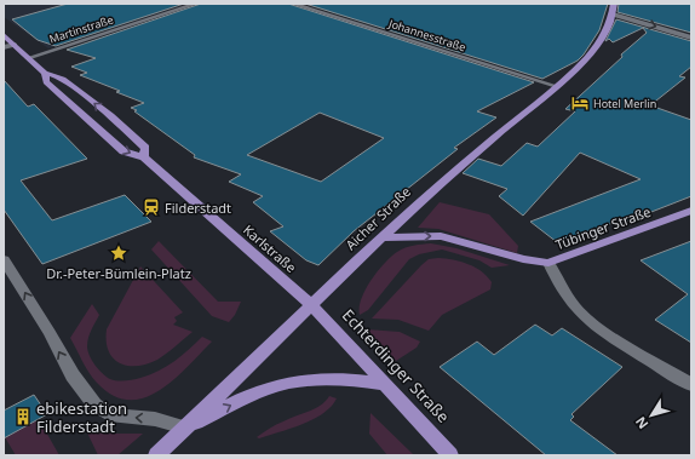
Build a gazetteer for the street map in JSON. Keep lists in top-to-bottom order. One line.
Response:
{"streets":{"main road":["Aicher Straße","Tübinger Straße","Karlstraße","Echterdinger Straße"],"street":["Martinstraße","Johannesstraße"]},"crossings":[["Martinstraße","Karlstraße"],["Johannesstraße","Aicher Straße"],["Aicher Straße","Tübinger Straße"],["Aicher Straße","Karlstraße"],["Aicher Straße","Echterdinger Straße"],["Karlstraße","Echterdinger Straße"]],"one_way":["Tübinger Straße"],"places":{"hotel":["Hotel Merlin"],"station":["Filderstadt"],"place":["Dr.-Peter-Bümlein-Platz"],"building":["ebikestation Filderstadt"]},"north":"bottom left"}
